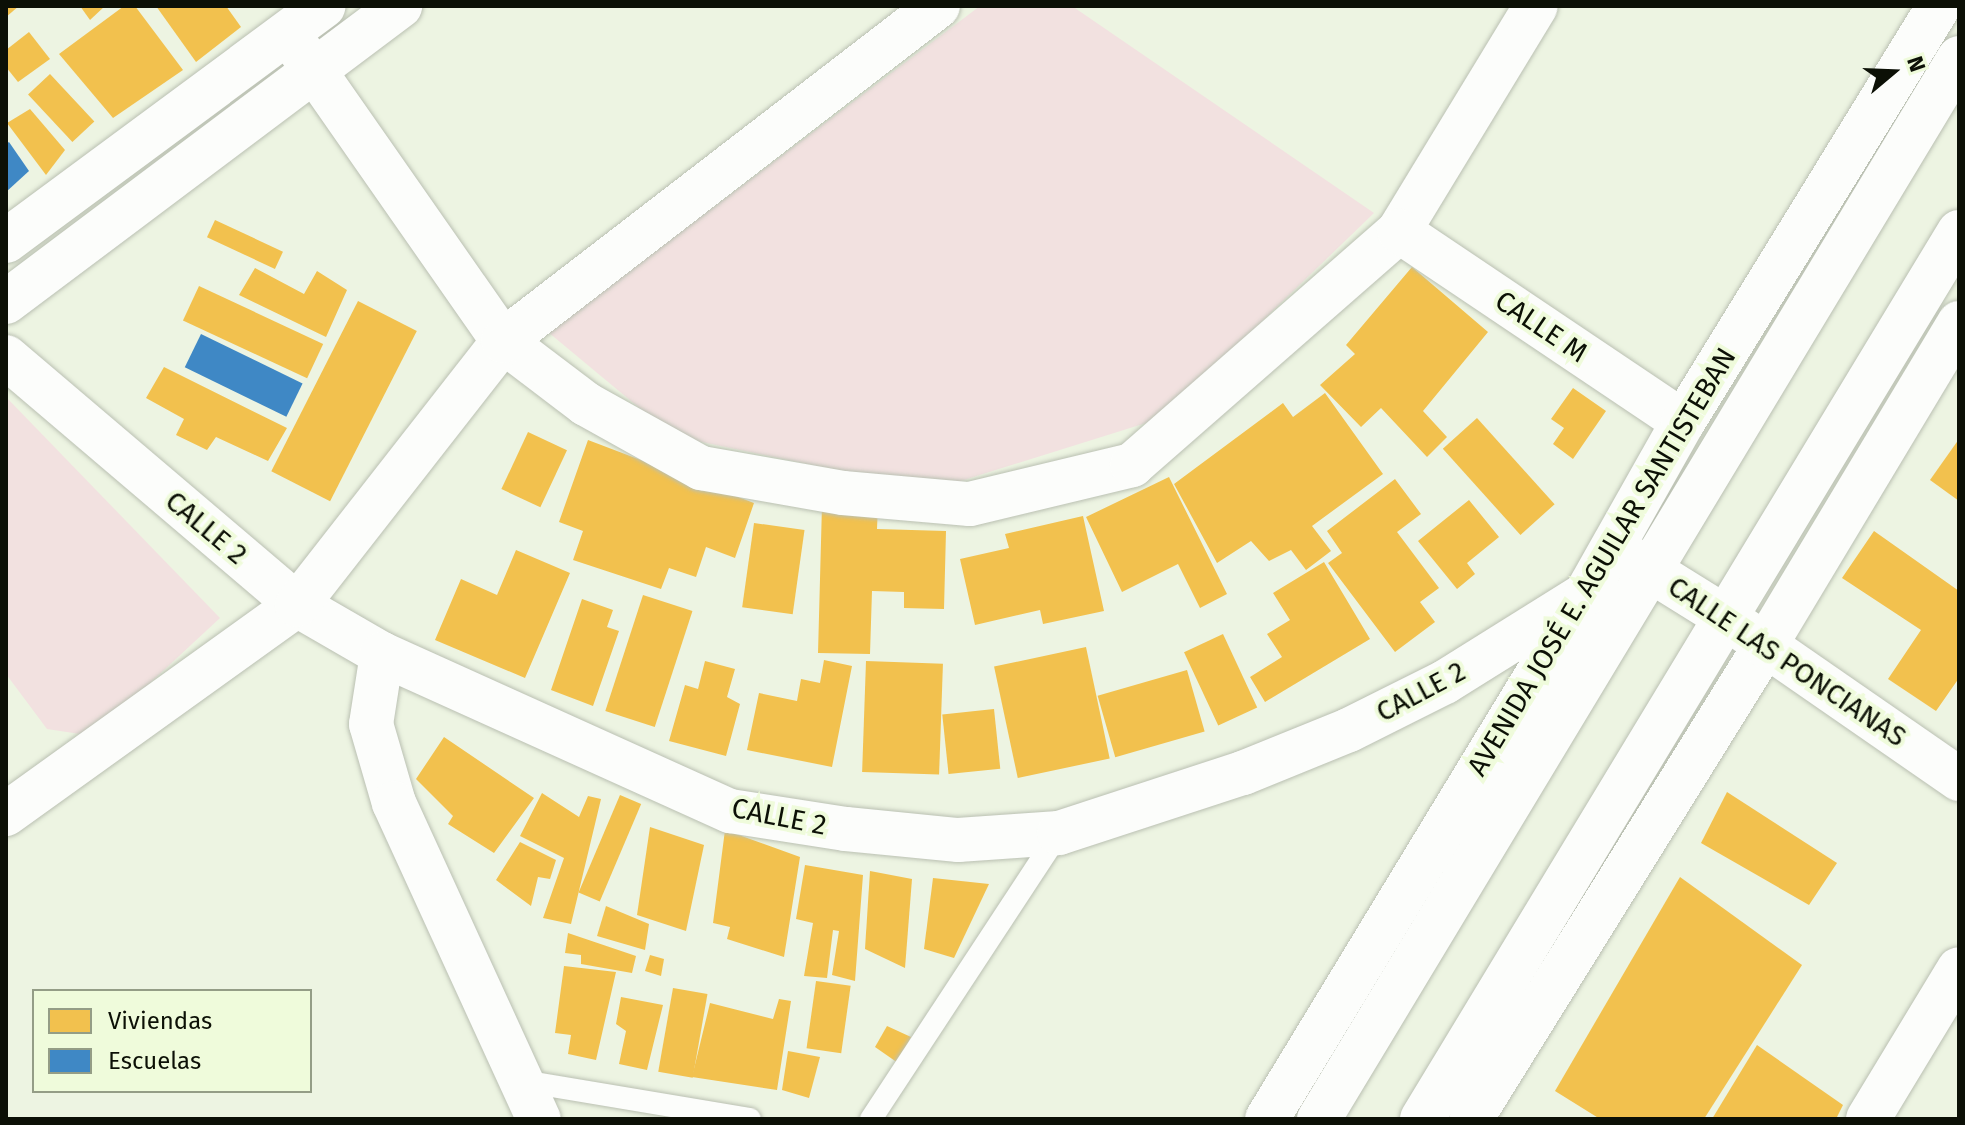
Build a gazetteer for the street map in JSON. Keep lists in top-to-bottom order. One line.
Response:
{"streets":{"street":["CALLE M","CALLE 2","AVENIDA JOSÉ E. AGUILAR SANTISTEBAN","CALLE LAS PONCIANAS"]},"crossings":[["CALLE M","AVENIDA JOSÉ E. AGUILAR SANTISTEBAN"],["CALLE 2","AVENIDA JOSÉ E. AGUILAR SANTISTEBAN"],["AVENIDA JOSÉ E. AGUILAR SANTISTEBAN","CALLE LAS PONCIANAS"]],"legend":["Viviendas","Escuelas"],"north":"right"}
